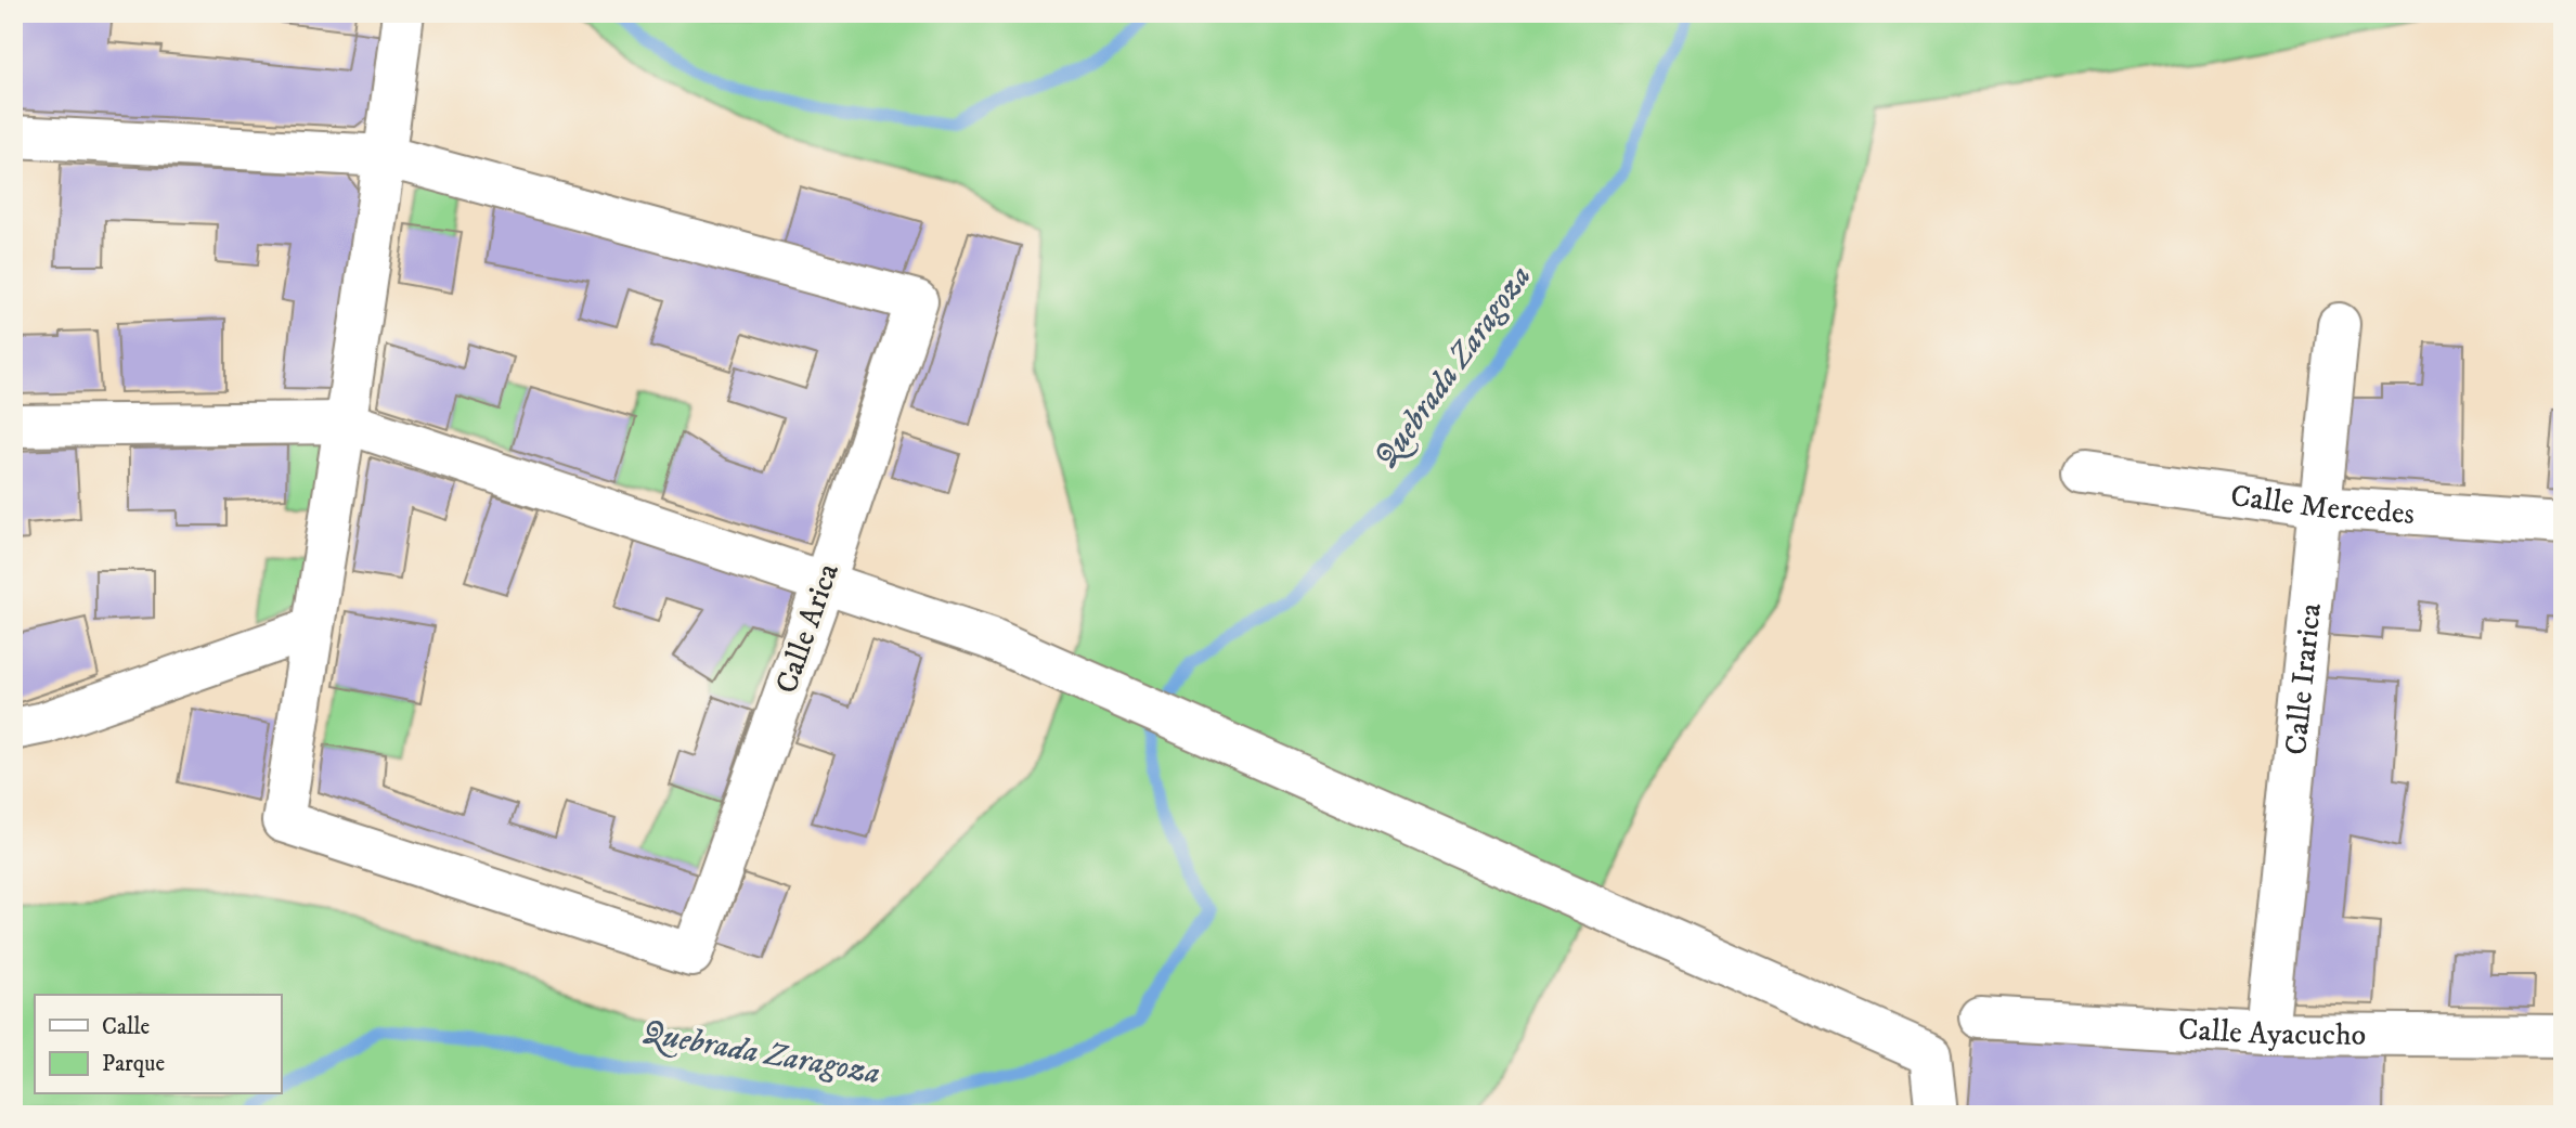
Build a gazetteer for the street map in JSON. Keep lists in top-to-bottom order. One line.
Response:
{"streets":{"street":["Calle Mercedes","Calle Arica","Calle Irarica","Calle Ayacucho"]},"crossings":[["Calle Mercedes","Calle Irarica"],["Calle Irarica","Calle Ayacucho"]],"water":["Quebrada Zaragoza"],"legend":["Calle","Parque"]}
